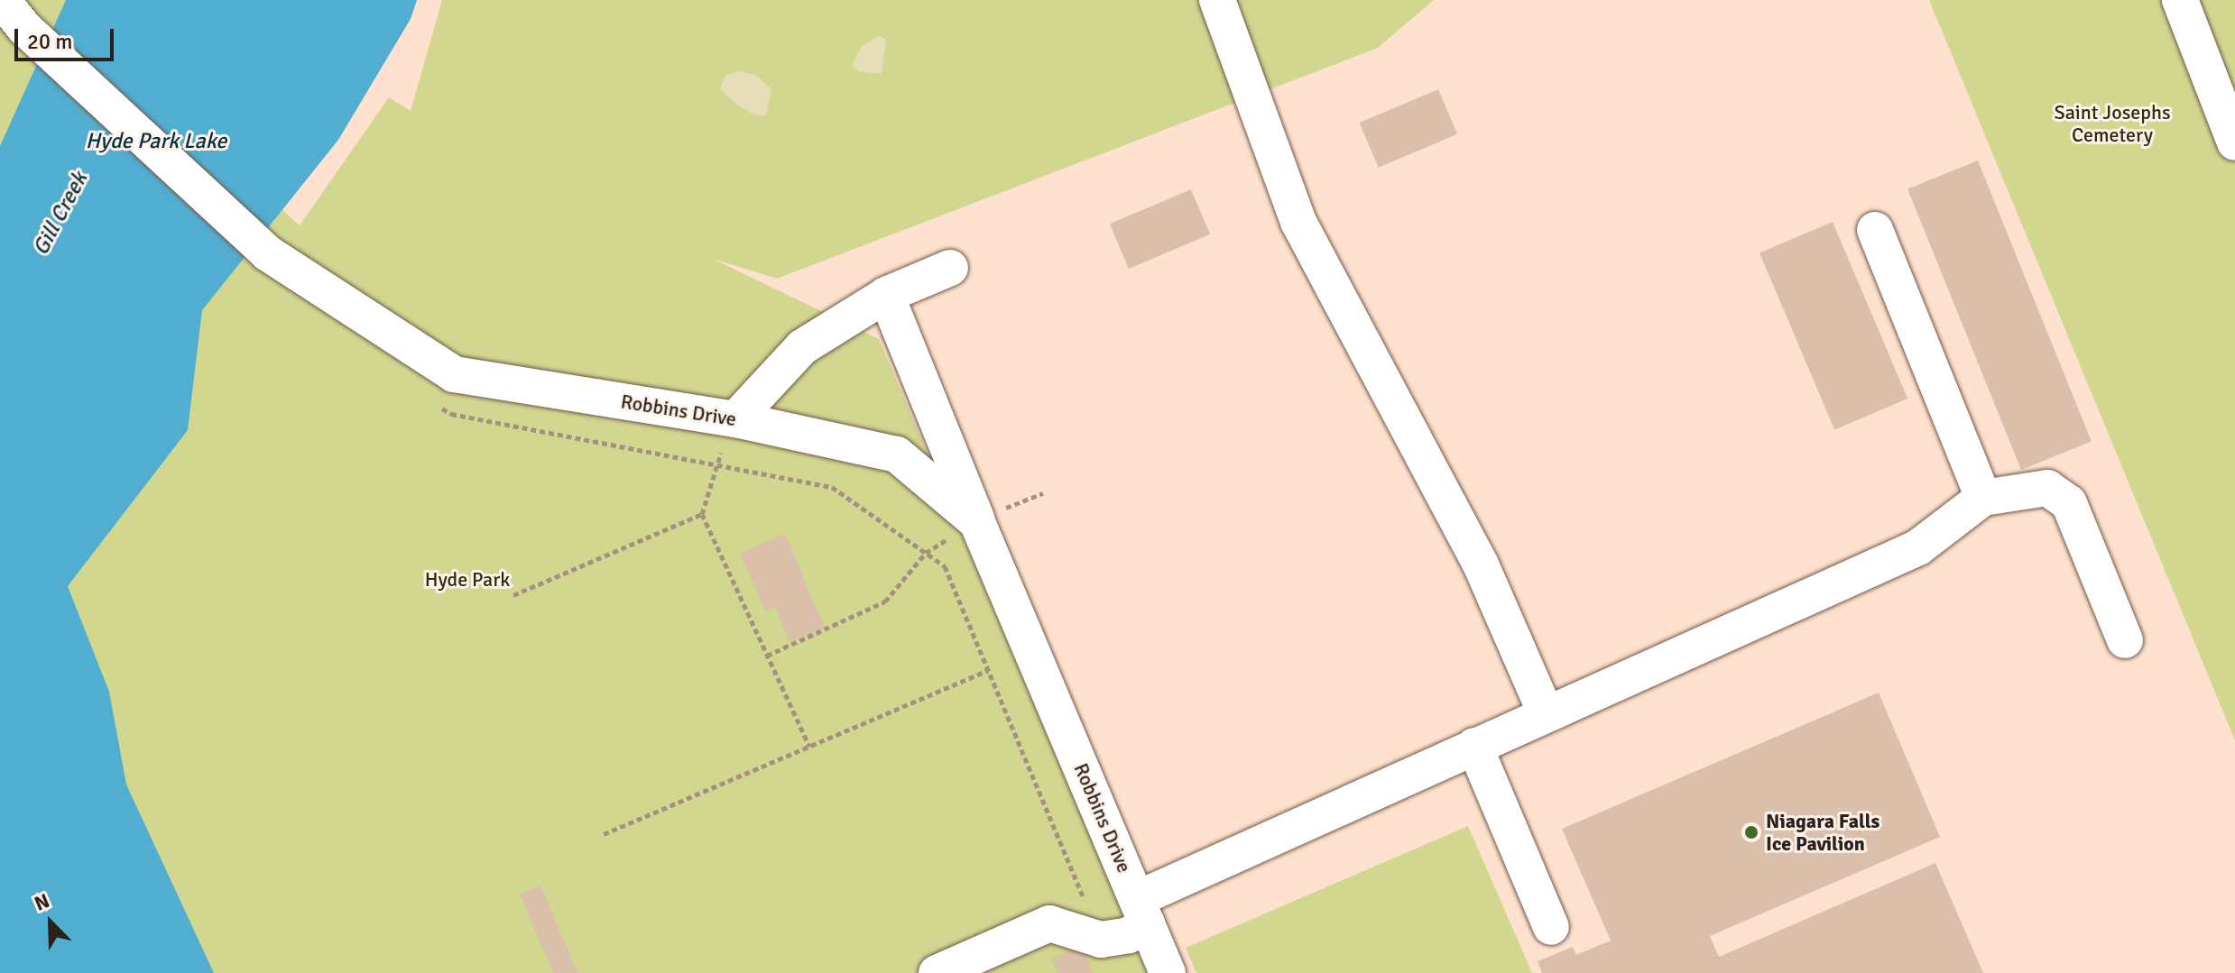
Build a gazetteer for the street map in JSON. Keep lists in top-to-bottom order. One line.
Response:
{"streets":{"street":["Robbins Drive"]},"water":["Hyde Park Lake","Gill Creek"],"parks":["Saint Josephs Cemetery","Hyde Park"],"places":["Niagara Falls Ice Pavilion"],"scale_bar":"20 m","north":"top left"}
